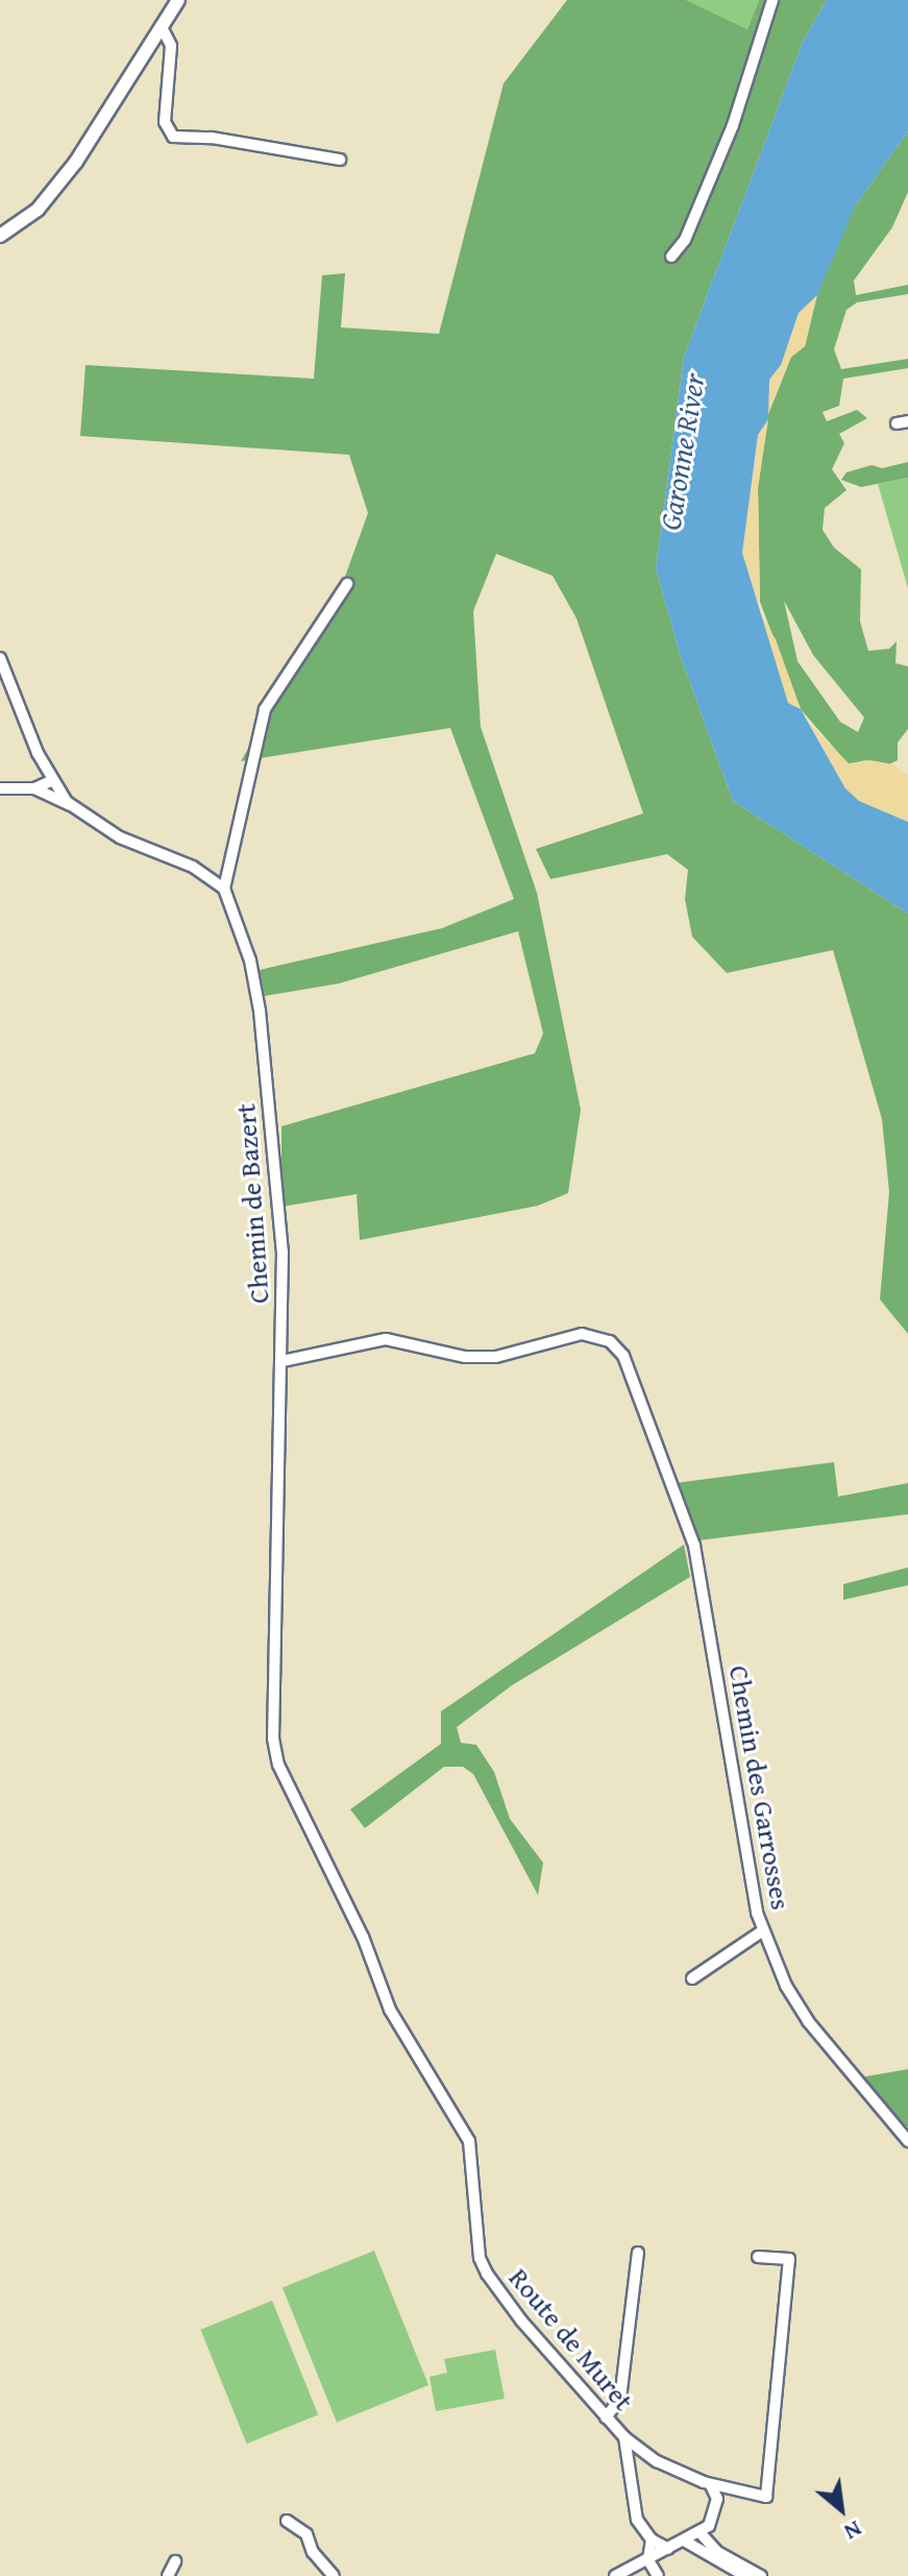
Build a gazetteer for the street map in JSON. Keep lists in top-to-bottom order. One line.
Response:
{"streets":{"street":["Chemin de Bazert","Chemin des Garrosses","Route de Muret"]},"crossings":[["Chemin de Bazert","Chemin des Garrosses"],["Chemin de Bazert","Route de Muret"]],"water":["Garonne River"],"north":"bottom right"}
